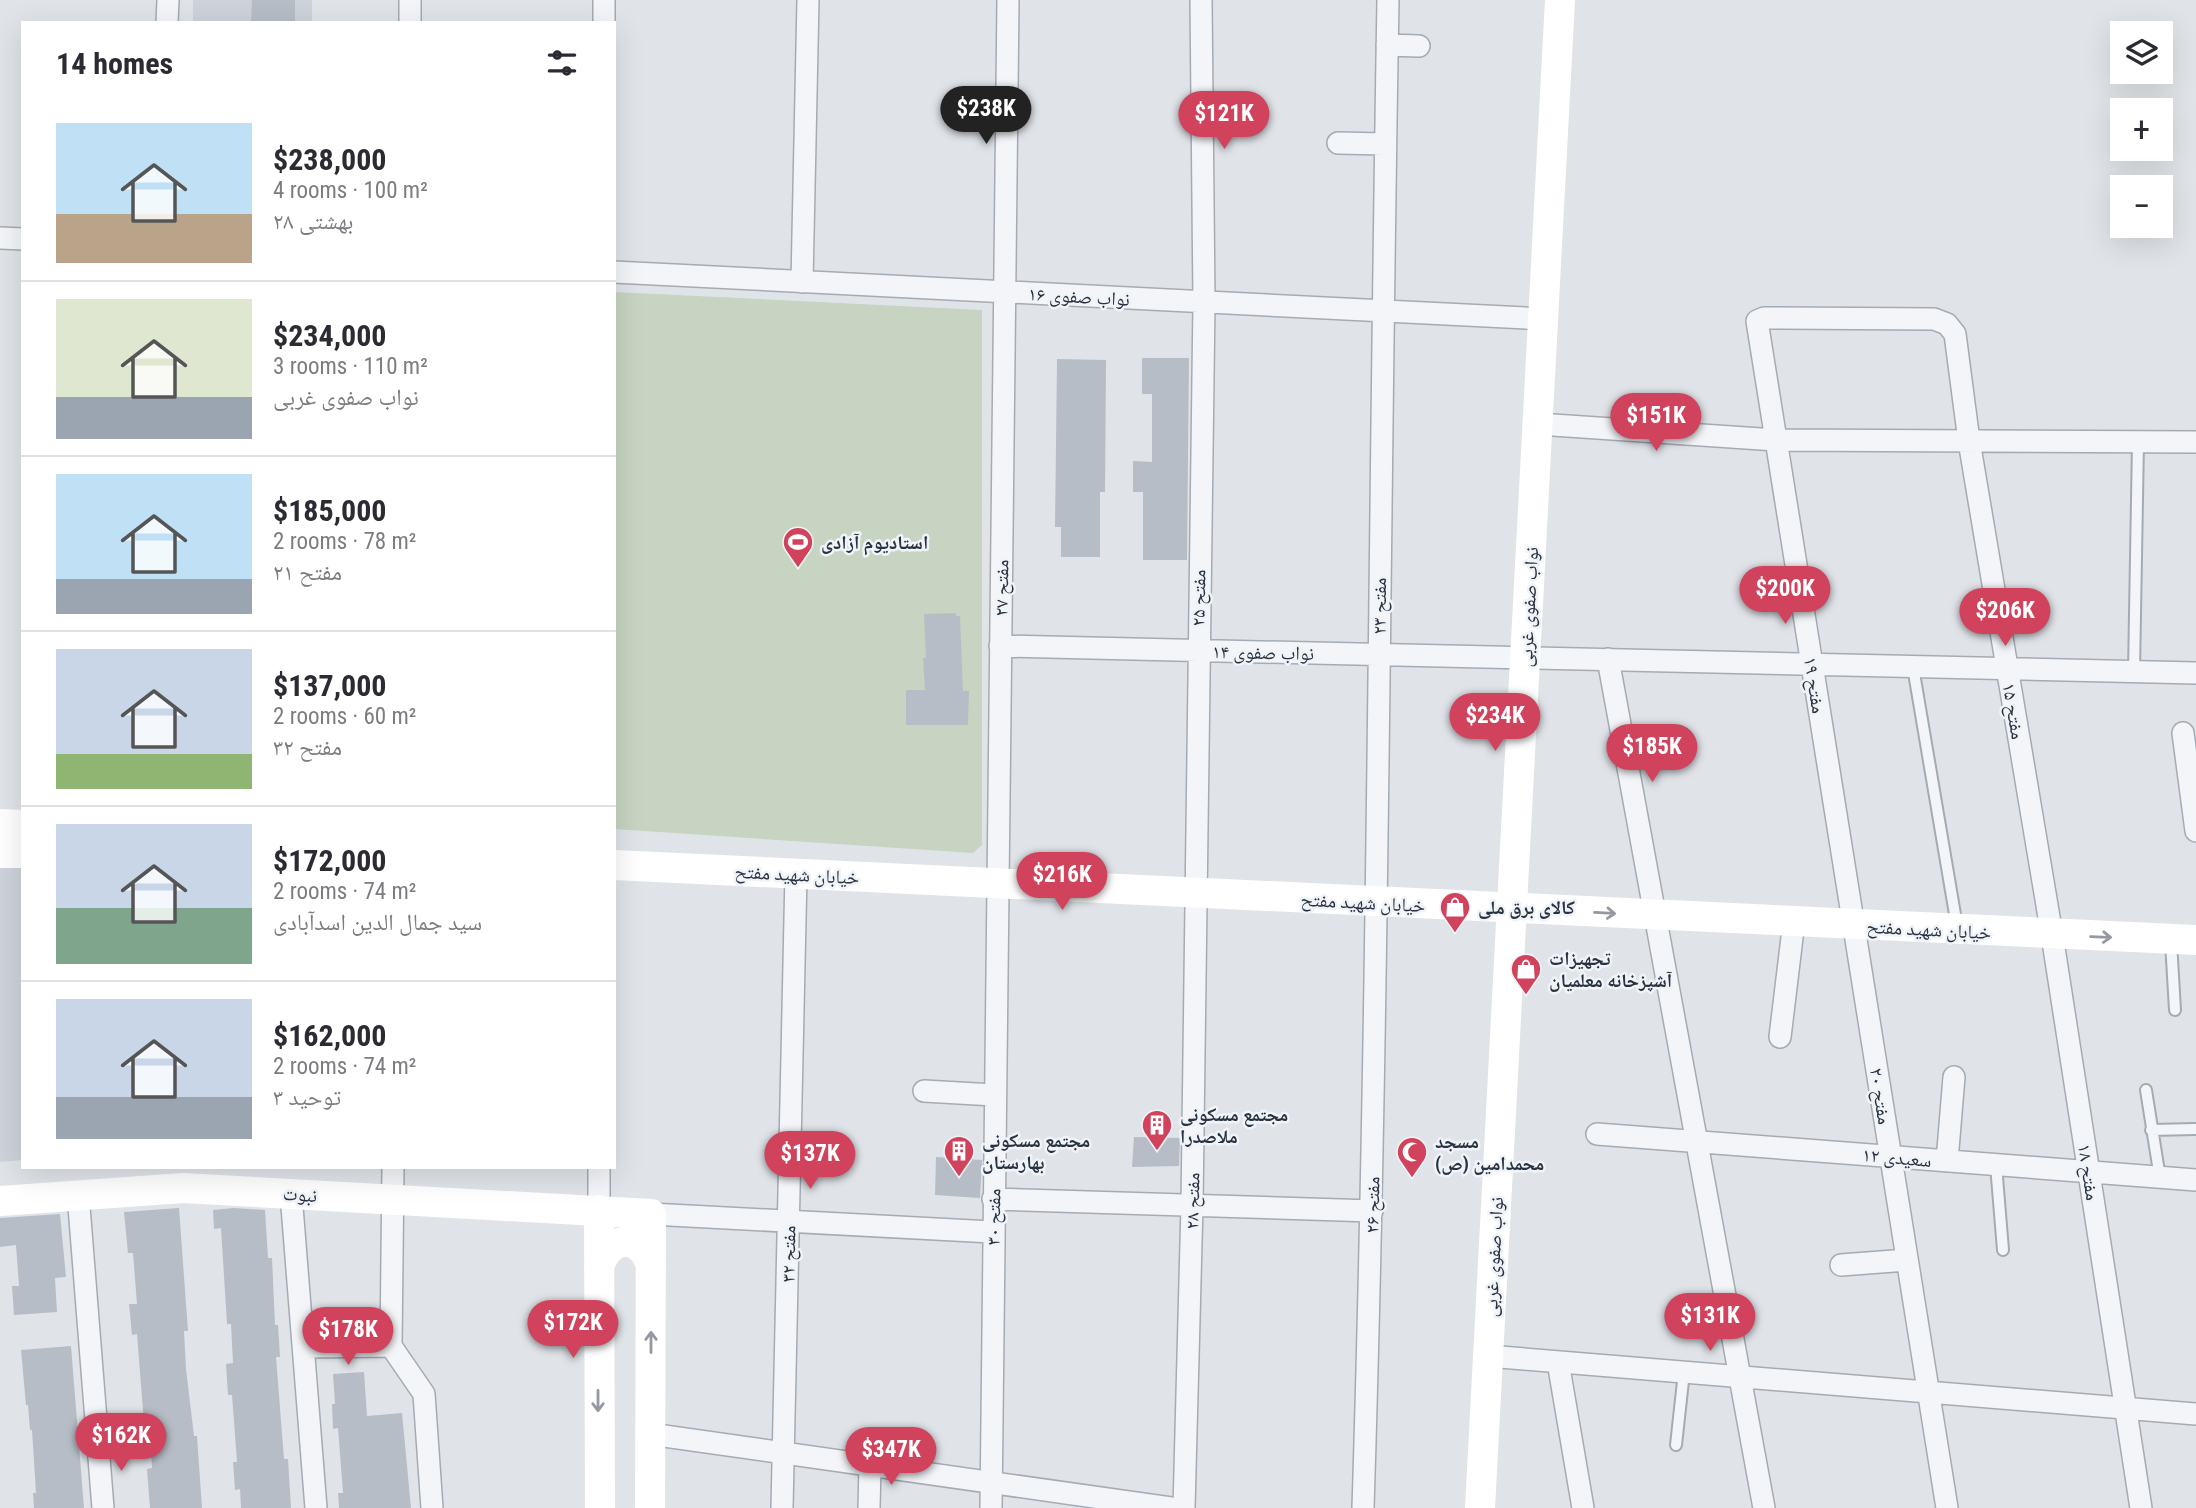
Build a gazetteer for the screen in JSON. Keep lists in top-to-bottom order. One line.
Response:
{"streets":{"street":["نواب صفوی ۱۶","مفتح ۲۷","مفتح ۲۵","مفتح ۲۳","نواب صفوی غربی","نواب صفوی ۱۴","مفتح ۱۹","مفتح ۱۵","خیابان شهید مفتح","مفتح ۲۰","سعیدی ۱۲","مفتح ۱۸","نبوت","مفتح ۲۸","مفتح ۲۶","مفتح ۳۰","مفتح ۳۲"]},"crossings":[["نواب صفوی ۱۶","مفتح ۲۷"],["نواب صفوی ۱۶","مفتح ۲۵"],["نواب صفوی ۱۶","مفتح ۲۳"],["نواب صفوی ۱۶","نواب صفوی غربی"],["مفتح ۲۷","نواب صفوی ۱۴"],["مفتح ۲۷","خیابان شهید مفتح"],["مفتح ۲۷","مفتح ۳۰"],["مفتح ۲۵","نواب صفوی ۱۴"],["مفتح ۲۵","خیابان شهید مفتح"],["مفتح ۲۵","مفتح ۲۸"],["مفتح ۲۳","نواب صفوی ۱۴"],["مفتح ۲۳","خیابان شهید مفتح"],["مفتح ۲۳","مفتح ۲۶"],["نواب صفوی غربی","نواب صفوی ۱۴"],["نواب صفوی غربی","خیابان شهید مفتح"],["نواب صفوی ۱۴","مفتح ۱۹"],["نواب صفوی ۱۴","مفتح ۱۵"],["مفتح ۱۹","مفتح ۱۵"],["مفتح ۱۹","خیابان شهید مفتح"],["مفتح ۱۹","مفتح ۲۰"],["مفتح ۱۵","خیابان شهید مفتح"],["مفتح ۱۵","مفتح ۱۸"],["خیابان شهید مفتح","مفتح ۲۰"],["خیابان شهید مفتح","مفتح ۱۸"],["خیابان شهید مفتح","مفتح ۲۸"],["خیابان شهید مفتح","مفتح ۲۶"],["خیابان شهید مفتح","مفتح ۳۰"],["خیابان شهید مفتح","مفتح ۳۲"],["مفتح ۲۰","سعیدی ۱۲"],["سعیدی ۱۲","مفتح ۱۸"]],"places":{"sports":["استادیوم آزادی"],"shop":["کالای برق ملی","تجهيزات آشپزخانه معلمیان"],"building":["مجتمع مسکونی ملاصدرا","مجتمع مسکونی بهارستان"],"mosque":["مسجد محمدامین (ص)"]},"page":{"map_buttons":["+","−"],"heading":"14 homes","price":["$238K","$121K","$151K","$200K","$206K","$234K","$185K","$216K","$137K","$131K","$172K","$178K","$162K","$347K"],"list":[{"name":"$238,000","note":"4 rooms · 100 m² · بهشتی ۲۸"},{"name":"$234,000","note":"3 rooms · 110 m² · نواب صفوی غربی"},{"name":"$185,000","note":"2 rooms · 78 m² · مفتح ۲۱"},{"name":"$137,000","note":"2 rooms · 60 m² · مفتح ۳۲"},{"name":"$172,000","note":"2 rooms · 74 m² · سید جمال الدین اسدآبادی"},{"name":"$162,000","note":"2 rooms · 74 m² · توحید ۳"}]}}
